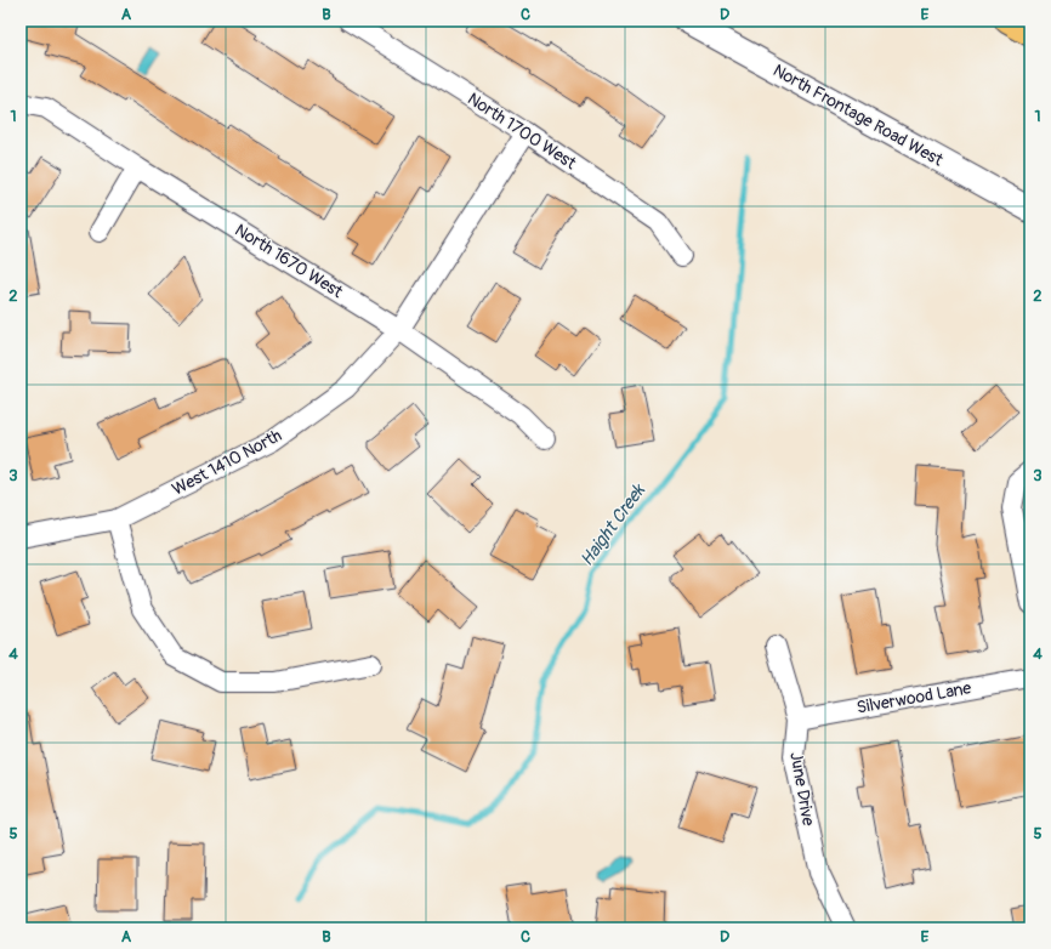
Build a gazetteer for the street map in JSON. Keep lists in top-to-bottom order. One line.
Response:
{"streets":{"street":["North Frontage Road West","North 1700 West","North 1670 West","West 1410 North","Silverwood Lane","June Drive"]},"crossings":[["North 1700 West","West 1410 North"],["North 1670 West","West 1410 North"],["Silverwood Lane","June Drive"]],"water":["Haight Creek"],"grid":{"columns":["A","B","C","D","E"],"rows":["1","2","3","4","5"]}}
